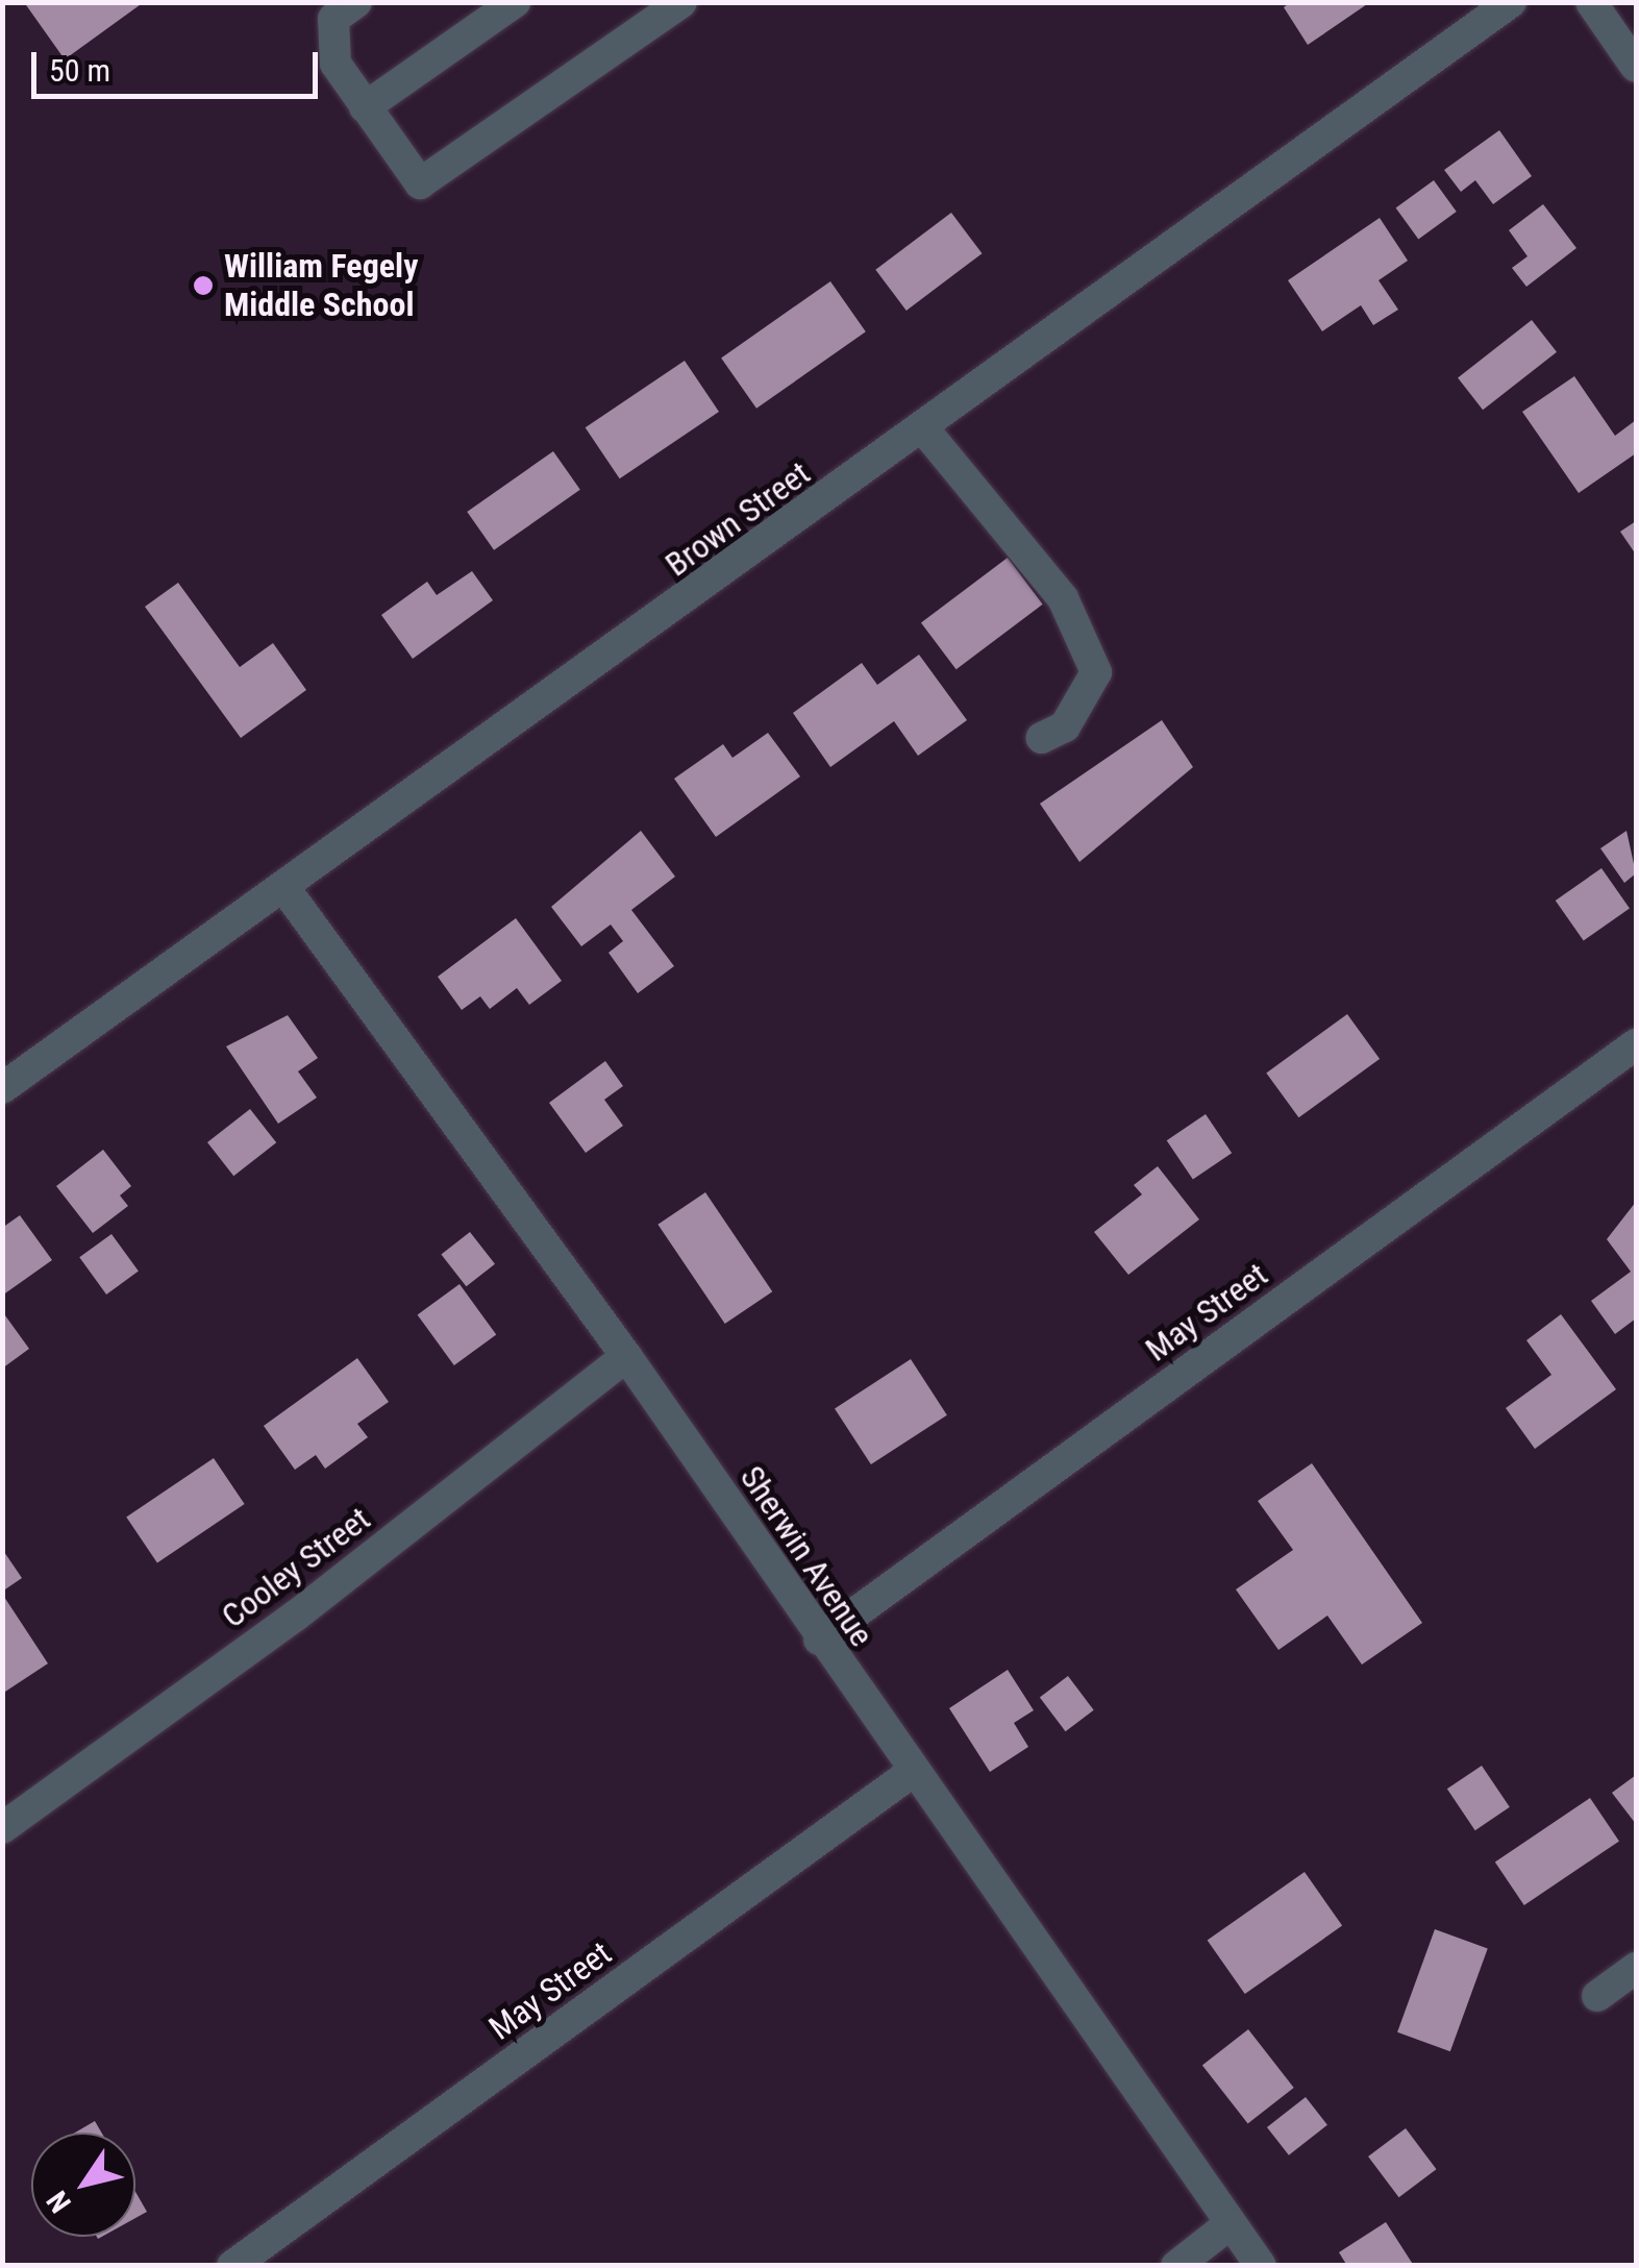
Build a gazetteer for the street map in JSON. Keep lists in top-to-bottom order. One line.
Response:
{"streets":{"street":["Brown Street","May Street","Sherwin Avenue","Cooley Street"]},"crossings":[["Brown Street","Sherwin Avenue"],["May Street","Sherwin Avenue"],["Sherwin Avenue","Cooley Street"]],"places":["William Fegely Middle School"],"scale_bar":"50 m","north":"bottom left"}
